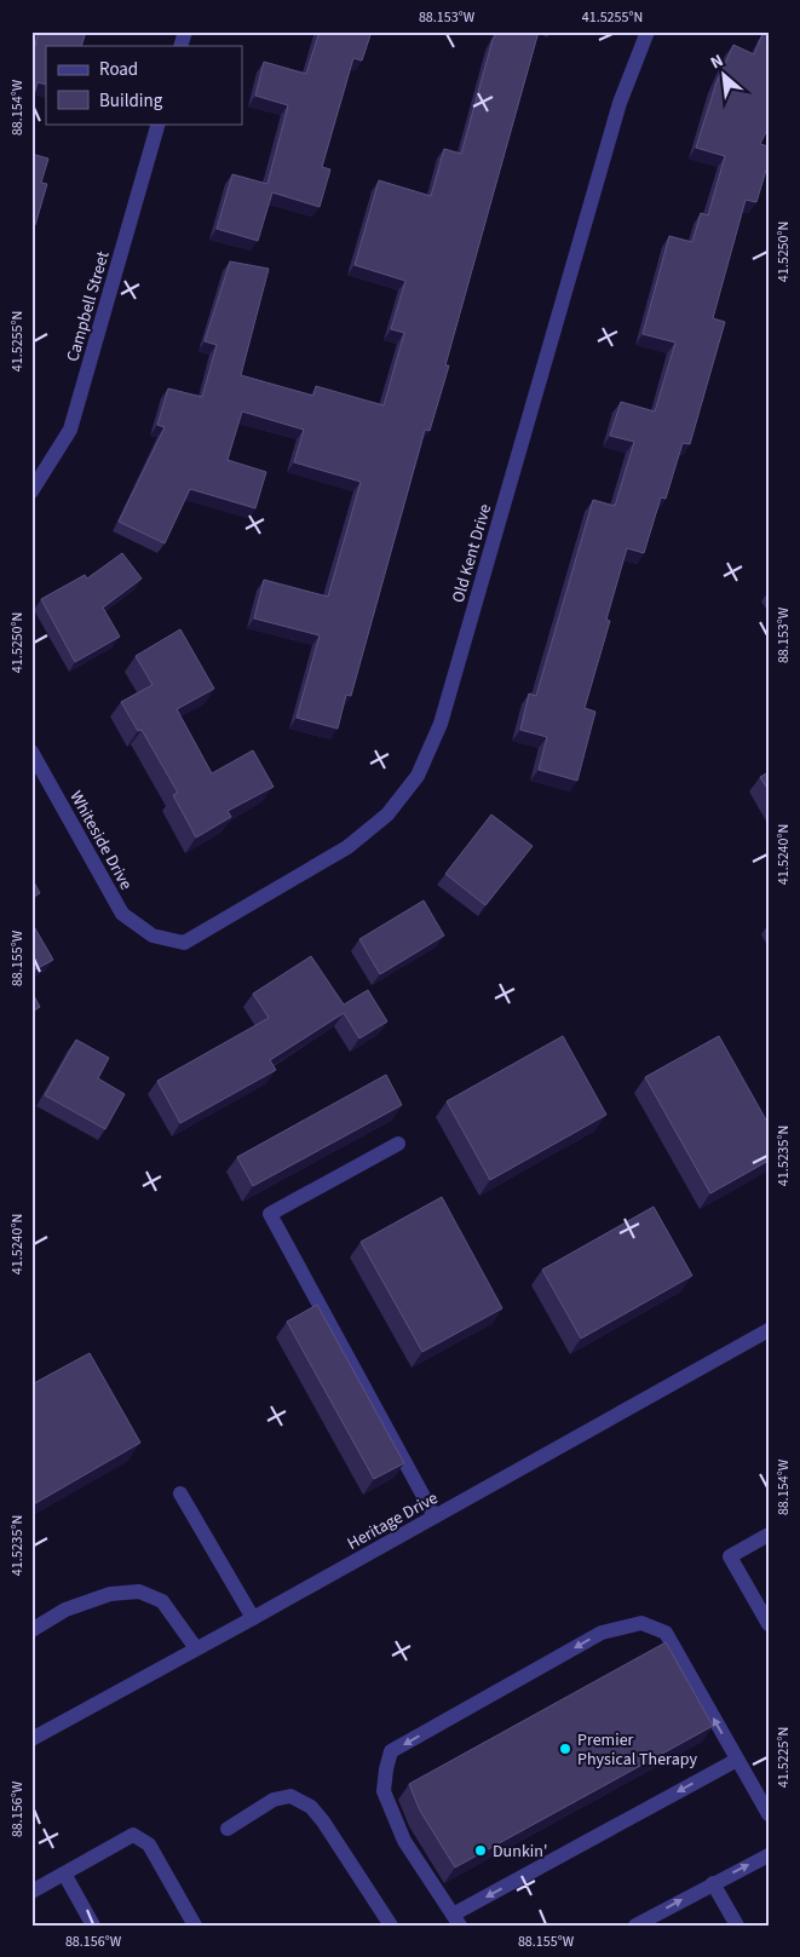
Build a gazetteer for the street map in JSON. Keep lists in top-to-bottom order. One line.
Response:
{"streets":{"street":["Campbell Street","Old Kent Drive","Whiteside Drive","Heritage Drive"]},"crossings":[["Old Kent Drive","Whiteside Drive"]],"places":["Premier Physical Therapy","Dunkin'"],"legend":["Road","Building"],"north":"top left","coordinates":["88.153°W","41.5255°N","88.154°W","41.5250°N","41.5240°N","88.155°W","41.5235°N","41.5225°N","88.156°W"]}
